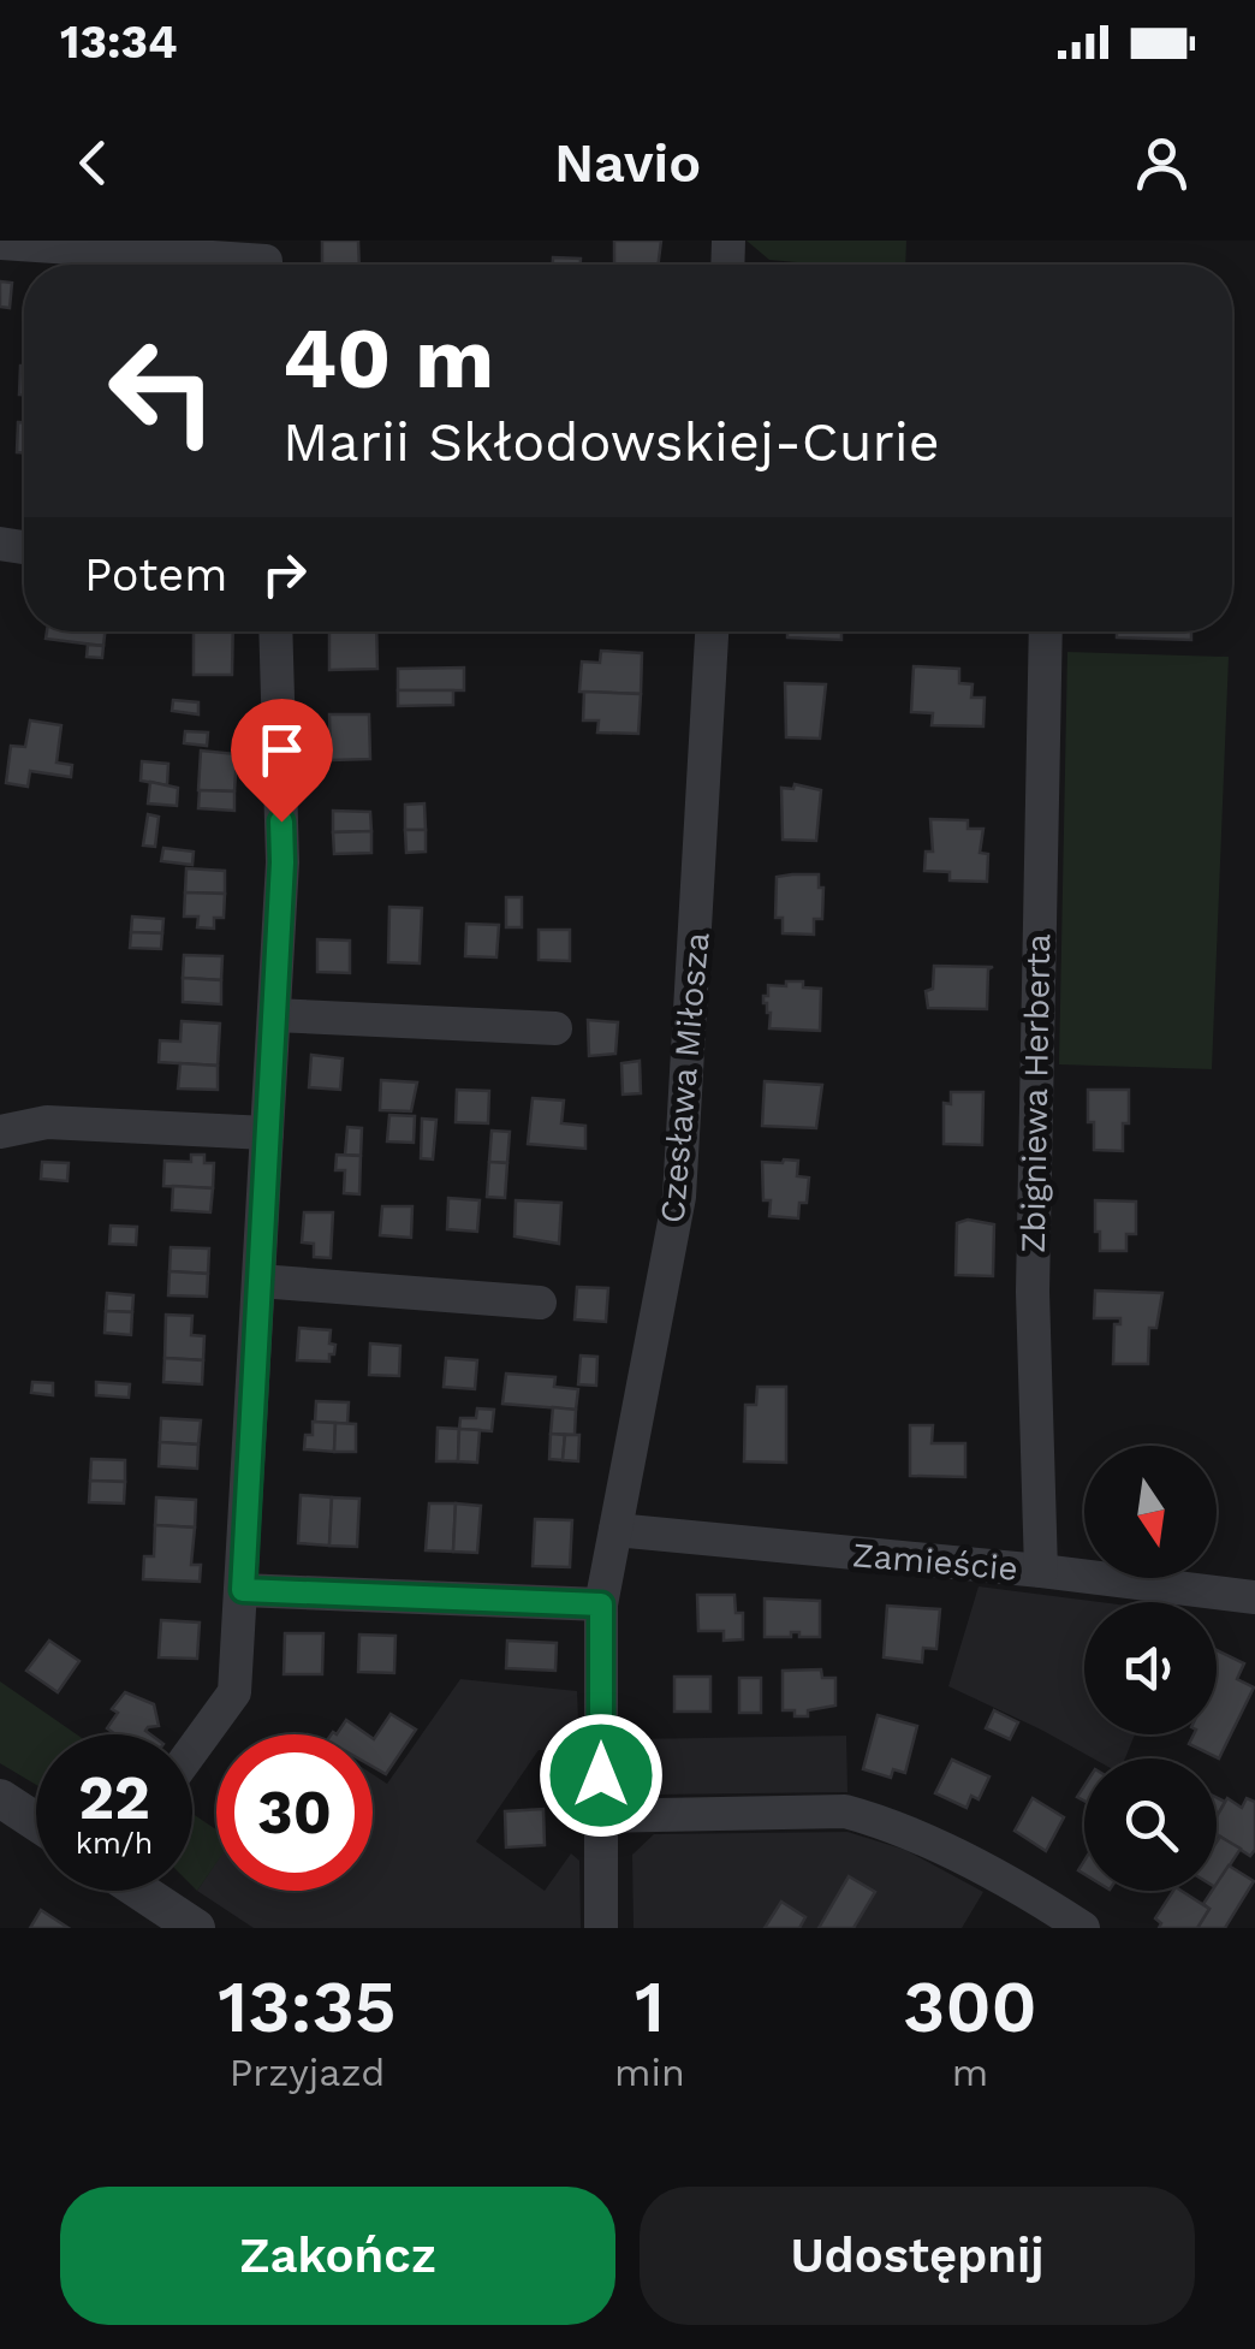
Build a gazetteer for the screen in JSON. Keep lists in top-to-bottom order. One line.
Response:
{"streets":{"street":["Czesława Miłosza","Zbigniewa Herberta","Zamieście"]},"crossings":[["Czesława Miłosza","Zamieście"],["Zbigniewa Herberta","Zamieście"]],"north":"bottom","page":{"status":"13:34","header":"Navio","turn":["40 m","Marii Skłodowskiej-Curie"],"then":"Potem","speed":"22 km/h","limit":"30","eta":["13:35","Przyjazd","1","min","300","m"],"buttons":["Zakończ","Udostępnij"]}}
